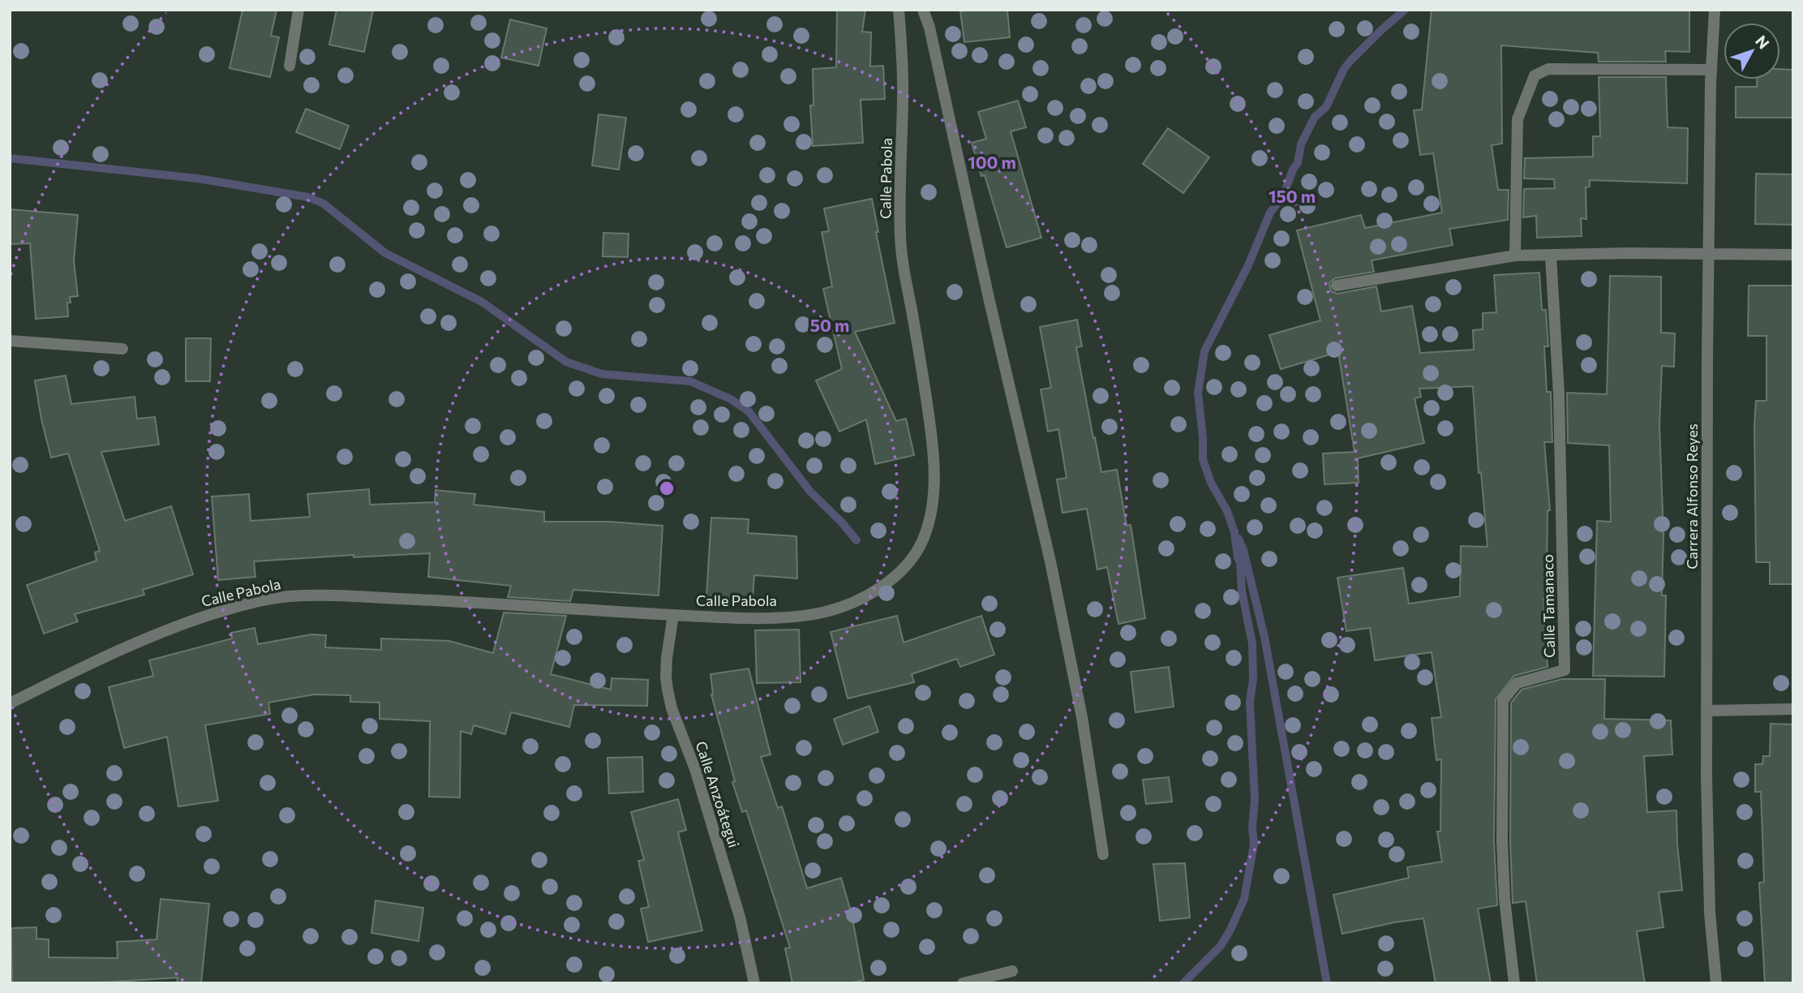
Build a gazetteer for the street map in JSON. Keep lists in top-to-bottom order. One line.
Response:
{"streets":{"street":["Calle Pabola","Carrera Alfonso Reyes","Calle Tamanaco","Calle Anzoátegui"]},"crossings":[["Calle Pabola","Calle Anzoátegui"]],"north":"top right","rings":["100 m","150 m","50 m"]}
